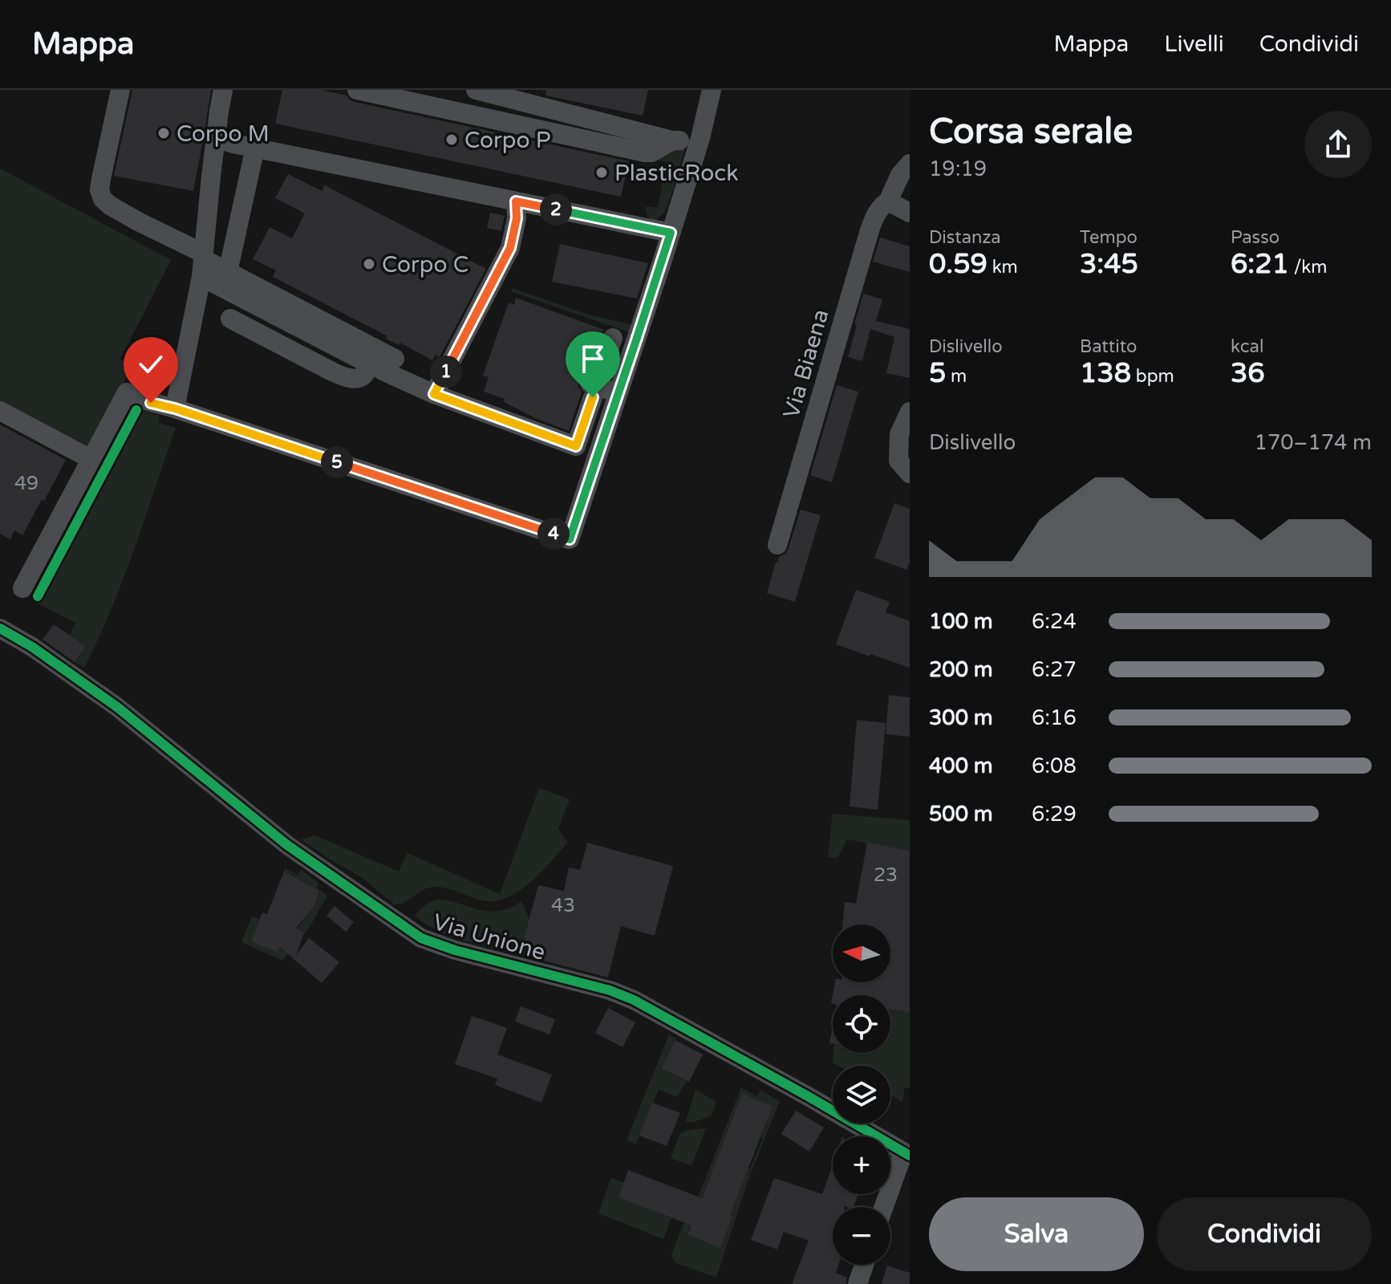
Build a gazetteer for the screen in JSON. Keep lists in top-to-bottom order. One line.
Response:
{"streets":{"street":["Via Biaena","Via Unione"]},"places":["Corpo M","Corpo P","PlasticRock","Corpo C"],"house_numbers":["49","23","43"],"north":"left","page":{"header":"Mappa","nav":["Mappa","Livelli","Condividi"],"heading":["Corsa serale","19:19"],"pins":["2","1","5","4"],"stats":[["Distanza","0.59 km"],["Tempo","3:45"],["Passo","6:21 /km"],["Dislivello","5 m"],["Battito","138 bpm"],["kcal","36"]],"chart":["Dislivello","170–174 m"],"list":[{"name":"100 m","note":"6:24"},{"name":"200 m","note":"6:27"},{"name":"300 m","note":"6:16"},{"name":"400 m","note":"6:08"},{"name":"500 m","note":"6:29"}],"map_buttons":["+","−"],"buttons":["Salva","Condividi"]}}
